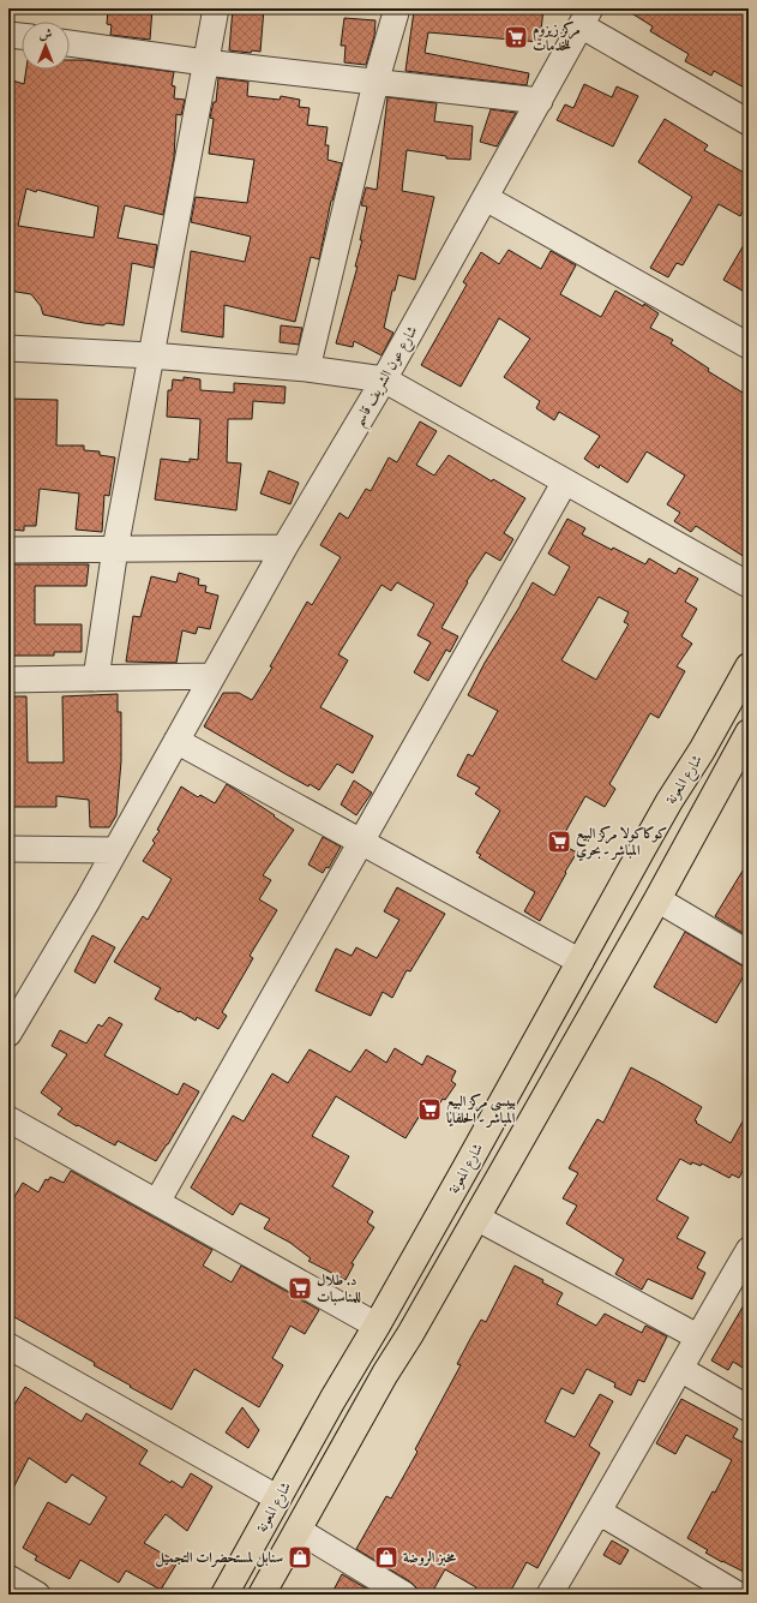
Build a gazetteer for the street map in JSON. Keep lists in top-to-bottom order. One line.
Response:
{"streets":{"highway":["شارع المعونة"],"street":["شارع عون الشريف قاسم"]},"places":{"supermarket":["مركز زيزوم للخدمات","كوكاكولا مركز البيع المباشر - بحري","بيبسي مركز البيع المباشر - الحلفايا","د. طلال للمناسبات"],"shop":["سنابل لمستحضرات التجميل","مخبز الروضة"]},"north":"top"}
